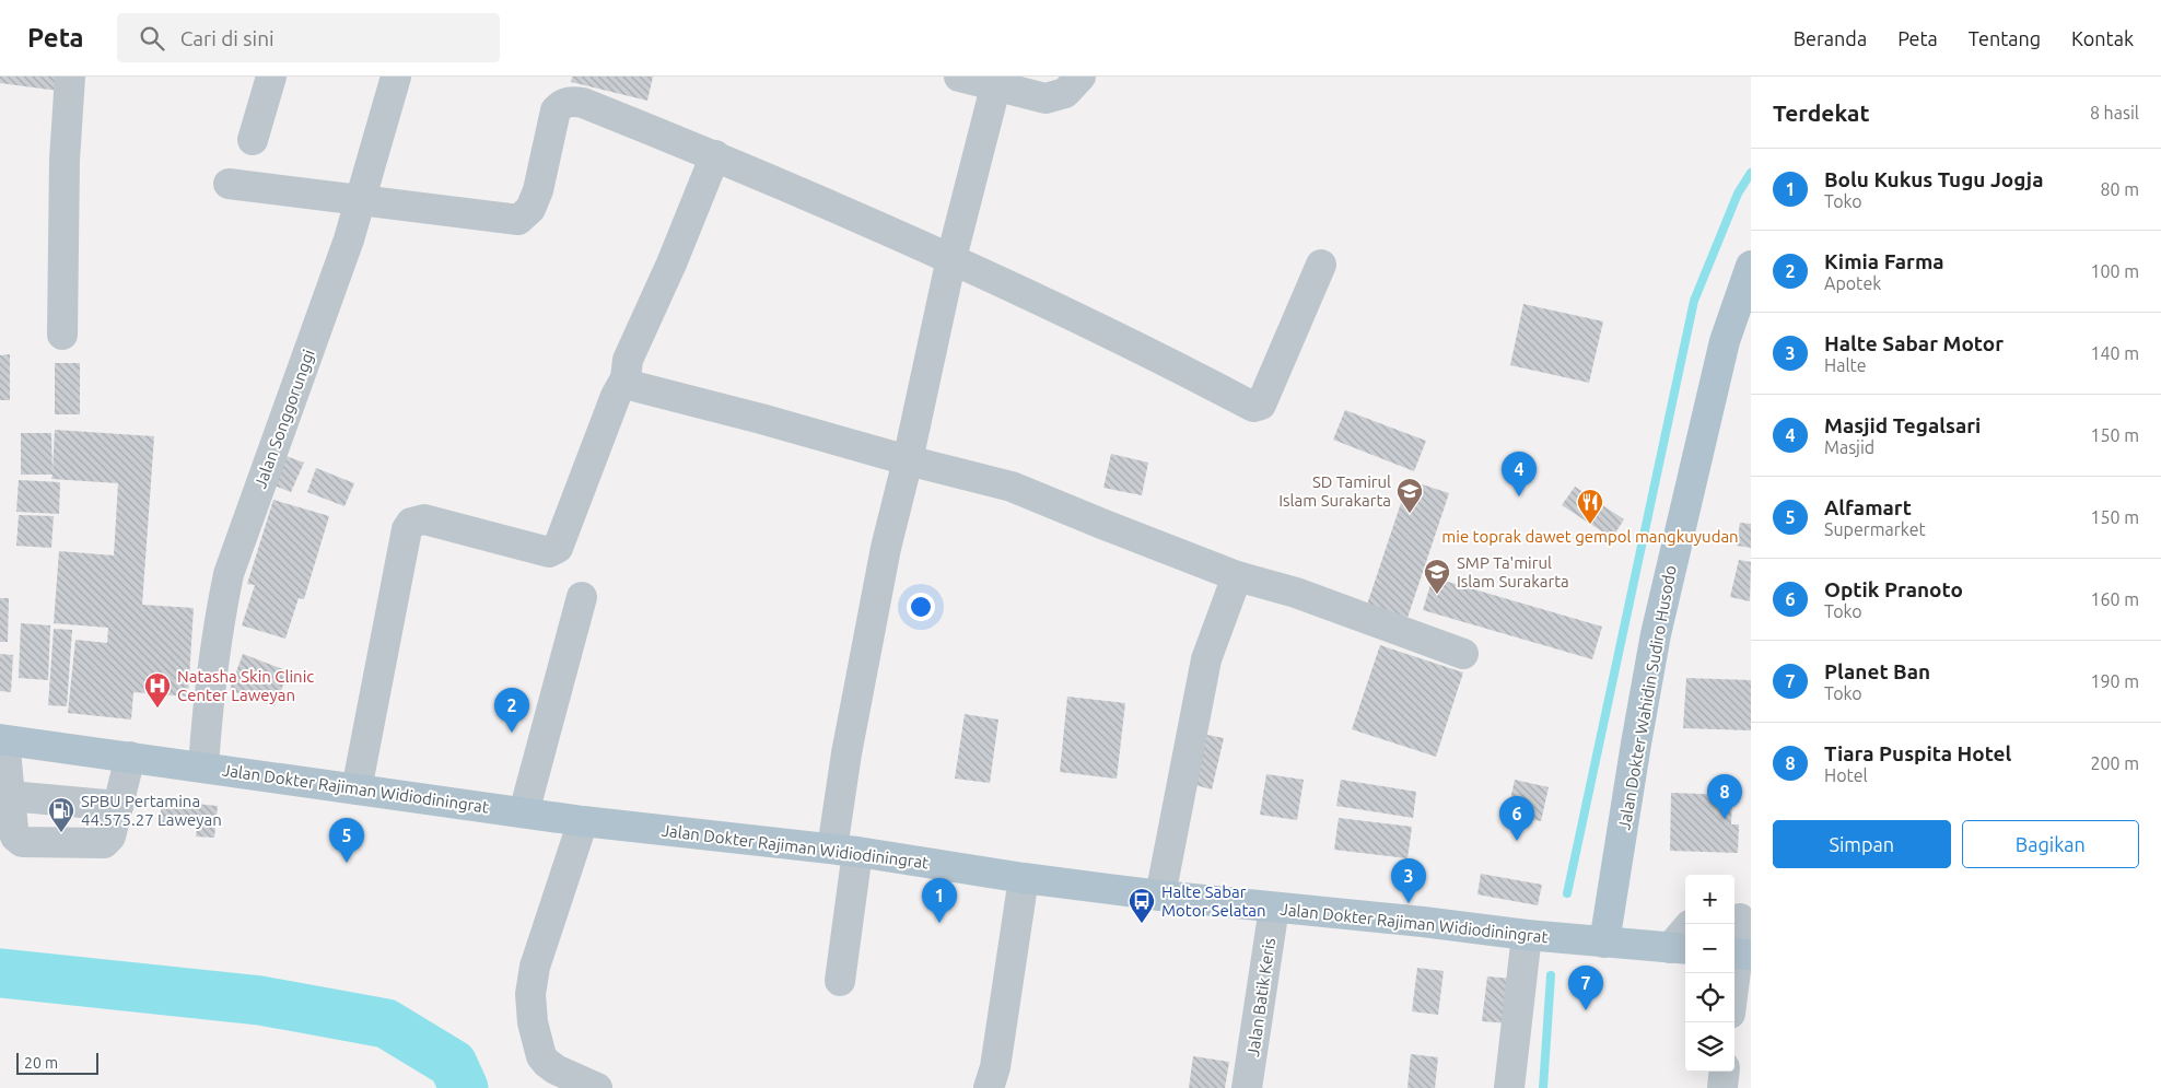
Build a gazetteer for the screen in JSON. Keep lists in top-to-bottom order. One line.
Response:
{"streets":{"main road":["Jalan Dokter Wahidin Sudiro Husodo","Jalan Dokter Rajiman Widiodiningrat"],"street":["Jalan Songgorunggi","Jalan Batik Keris"]},"crossings":[["Jalan Songgorunggi","Jalan Dokter Rajiman Widiodiningrat"],["Jalan Dokter Wahidin Sudiro Husodo","Jalan Dokter Rajiman Widiodiningrat"],["Jalan Dokter Rajiman Widiodiningrat","Jalan Batik Keris"]],"places":{"school or university":["SD Tamirul Islam Surakarta","SMP Ta'mirul Islam Surakarta"],"restaurant":["mie toprak dawet gempol mangkuyudan"],"hospital":["Natasha Skin Clinic Center Laweyan"],"fuel station":["SPBU Pertamina 44.575.27 Laweyan"],"bus stop":["Halte Sabar Motor Selatan"]},"scale_bar":"20 m","page":{"header":"Peta","search":"Cari di sini","nav":["Beranda","Peta","Tentang","Kontak"],"heading":["Terdekat","8 hasil"],"list":[{"mark":"1","name":"Bolu Kukus Tugu Jogja","note":"Toko","value":"80 m"},{"mark":"2","name":"Kimia Farma","note":"Apotek","value":"100 m"},{"mark":"3","name":"Halte Sabar Motor","note":"Halte","value":"140 m"},{"mark":"4","name":"Masjid Tegalsari","note":"Masjid","value":"150 m"},{"mark":"5","name":"Alfamart","note":"Supermarket","value":"150 m"},{"mark":"6","name":"Optik Pranoto","note":"Toko","value":"160 m"},{"mark":"7","name":"Planet Ban","note":"Toko","value":"190 m"},{"mark":"8","name":"Tiara Puspita Hotel","note":"Hotel","value":"200 m"}],"pins":["4","2","8","6","5","3","1","7"],"buttons":["Simpan","Bagikan"],"map_buttons":["+","−"],"scale":"20 m"}}
